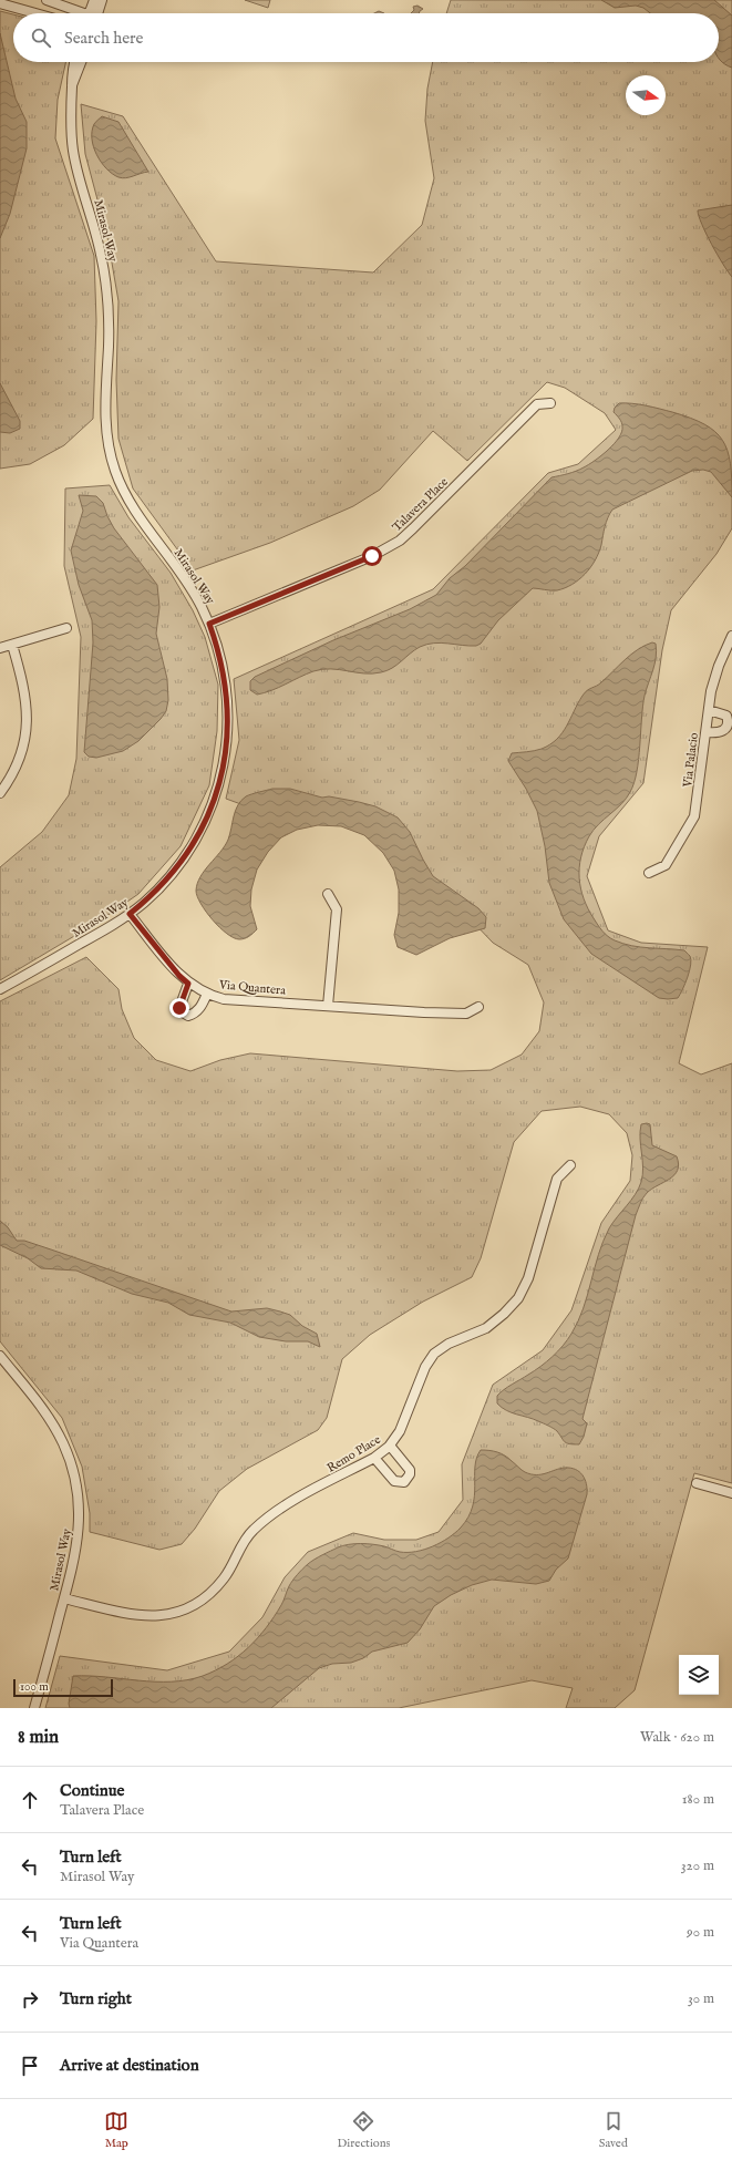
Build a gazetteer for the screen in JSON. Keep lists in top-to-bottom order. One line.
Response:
{"streets":{"street":["Mirasol Way","Talavera Place","Via Palacio","Via Quantera","Remo Place"]},"crossings":[["Mirasol Way","Talavera Place"],["Mirasol Way","Via Quantera"],["Mirasol Way","Remo Place"]],"scale_bar":"100 m","north":"right","page":{"search":"Search here","scale":"100 m","heading":["8 min","Walk · 620 m"],"list":[["Continue","Talavera Place","180 m"],["Turn left","Mirasol Way","320 m"],["Turn left","Via Quantera","90 m"],["Turn right","30 m"],"Arrive at destination"],"nav":["Map","Directions","Saved"]}}
